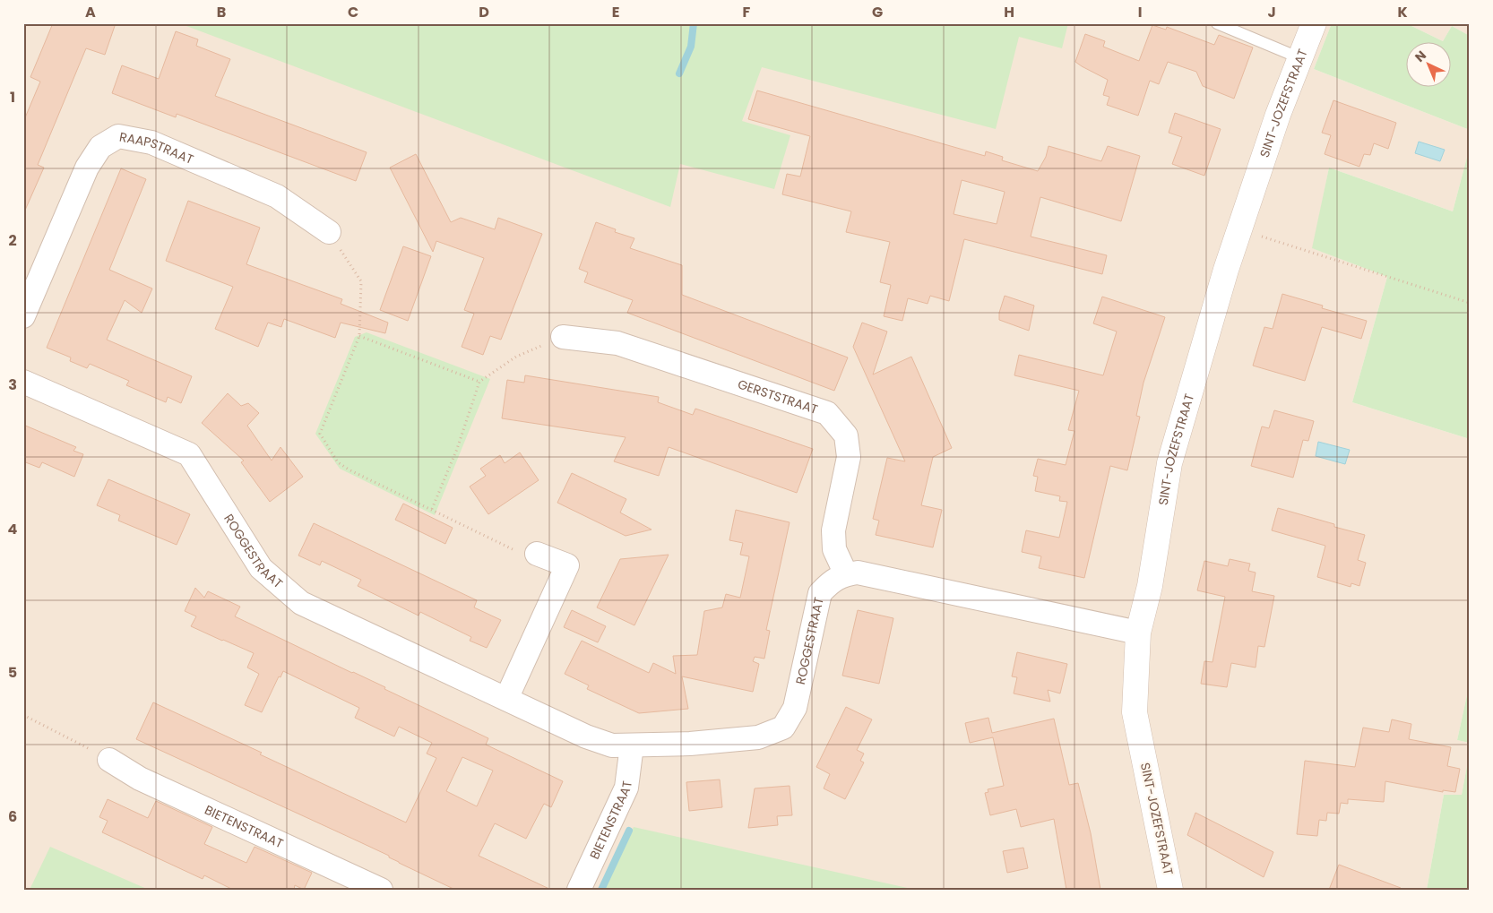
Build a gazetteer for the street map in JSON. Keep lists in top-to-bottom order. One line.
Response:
{"streets":{"street":["SINT-JOZEFSTRAAT","RAAPSTRAAT","GERSTSTRAAT","ROGGESTRAAT","BIETENSTRAAT"]},"crossings":[["GERSTSTRAAT","ROGGESTRAAT"],["ROGGESTRAAT","BIETENSTRAAT"]],"north":"top left","grid":{"columns":["A","B","C","D","E","F","G","H","I","J","K"],"rows":["1","2","3","4","5","6"]}}
